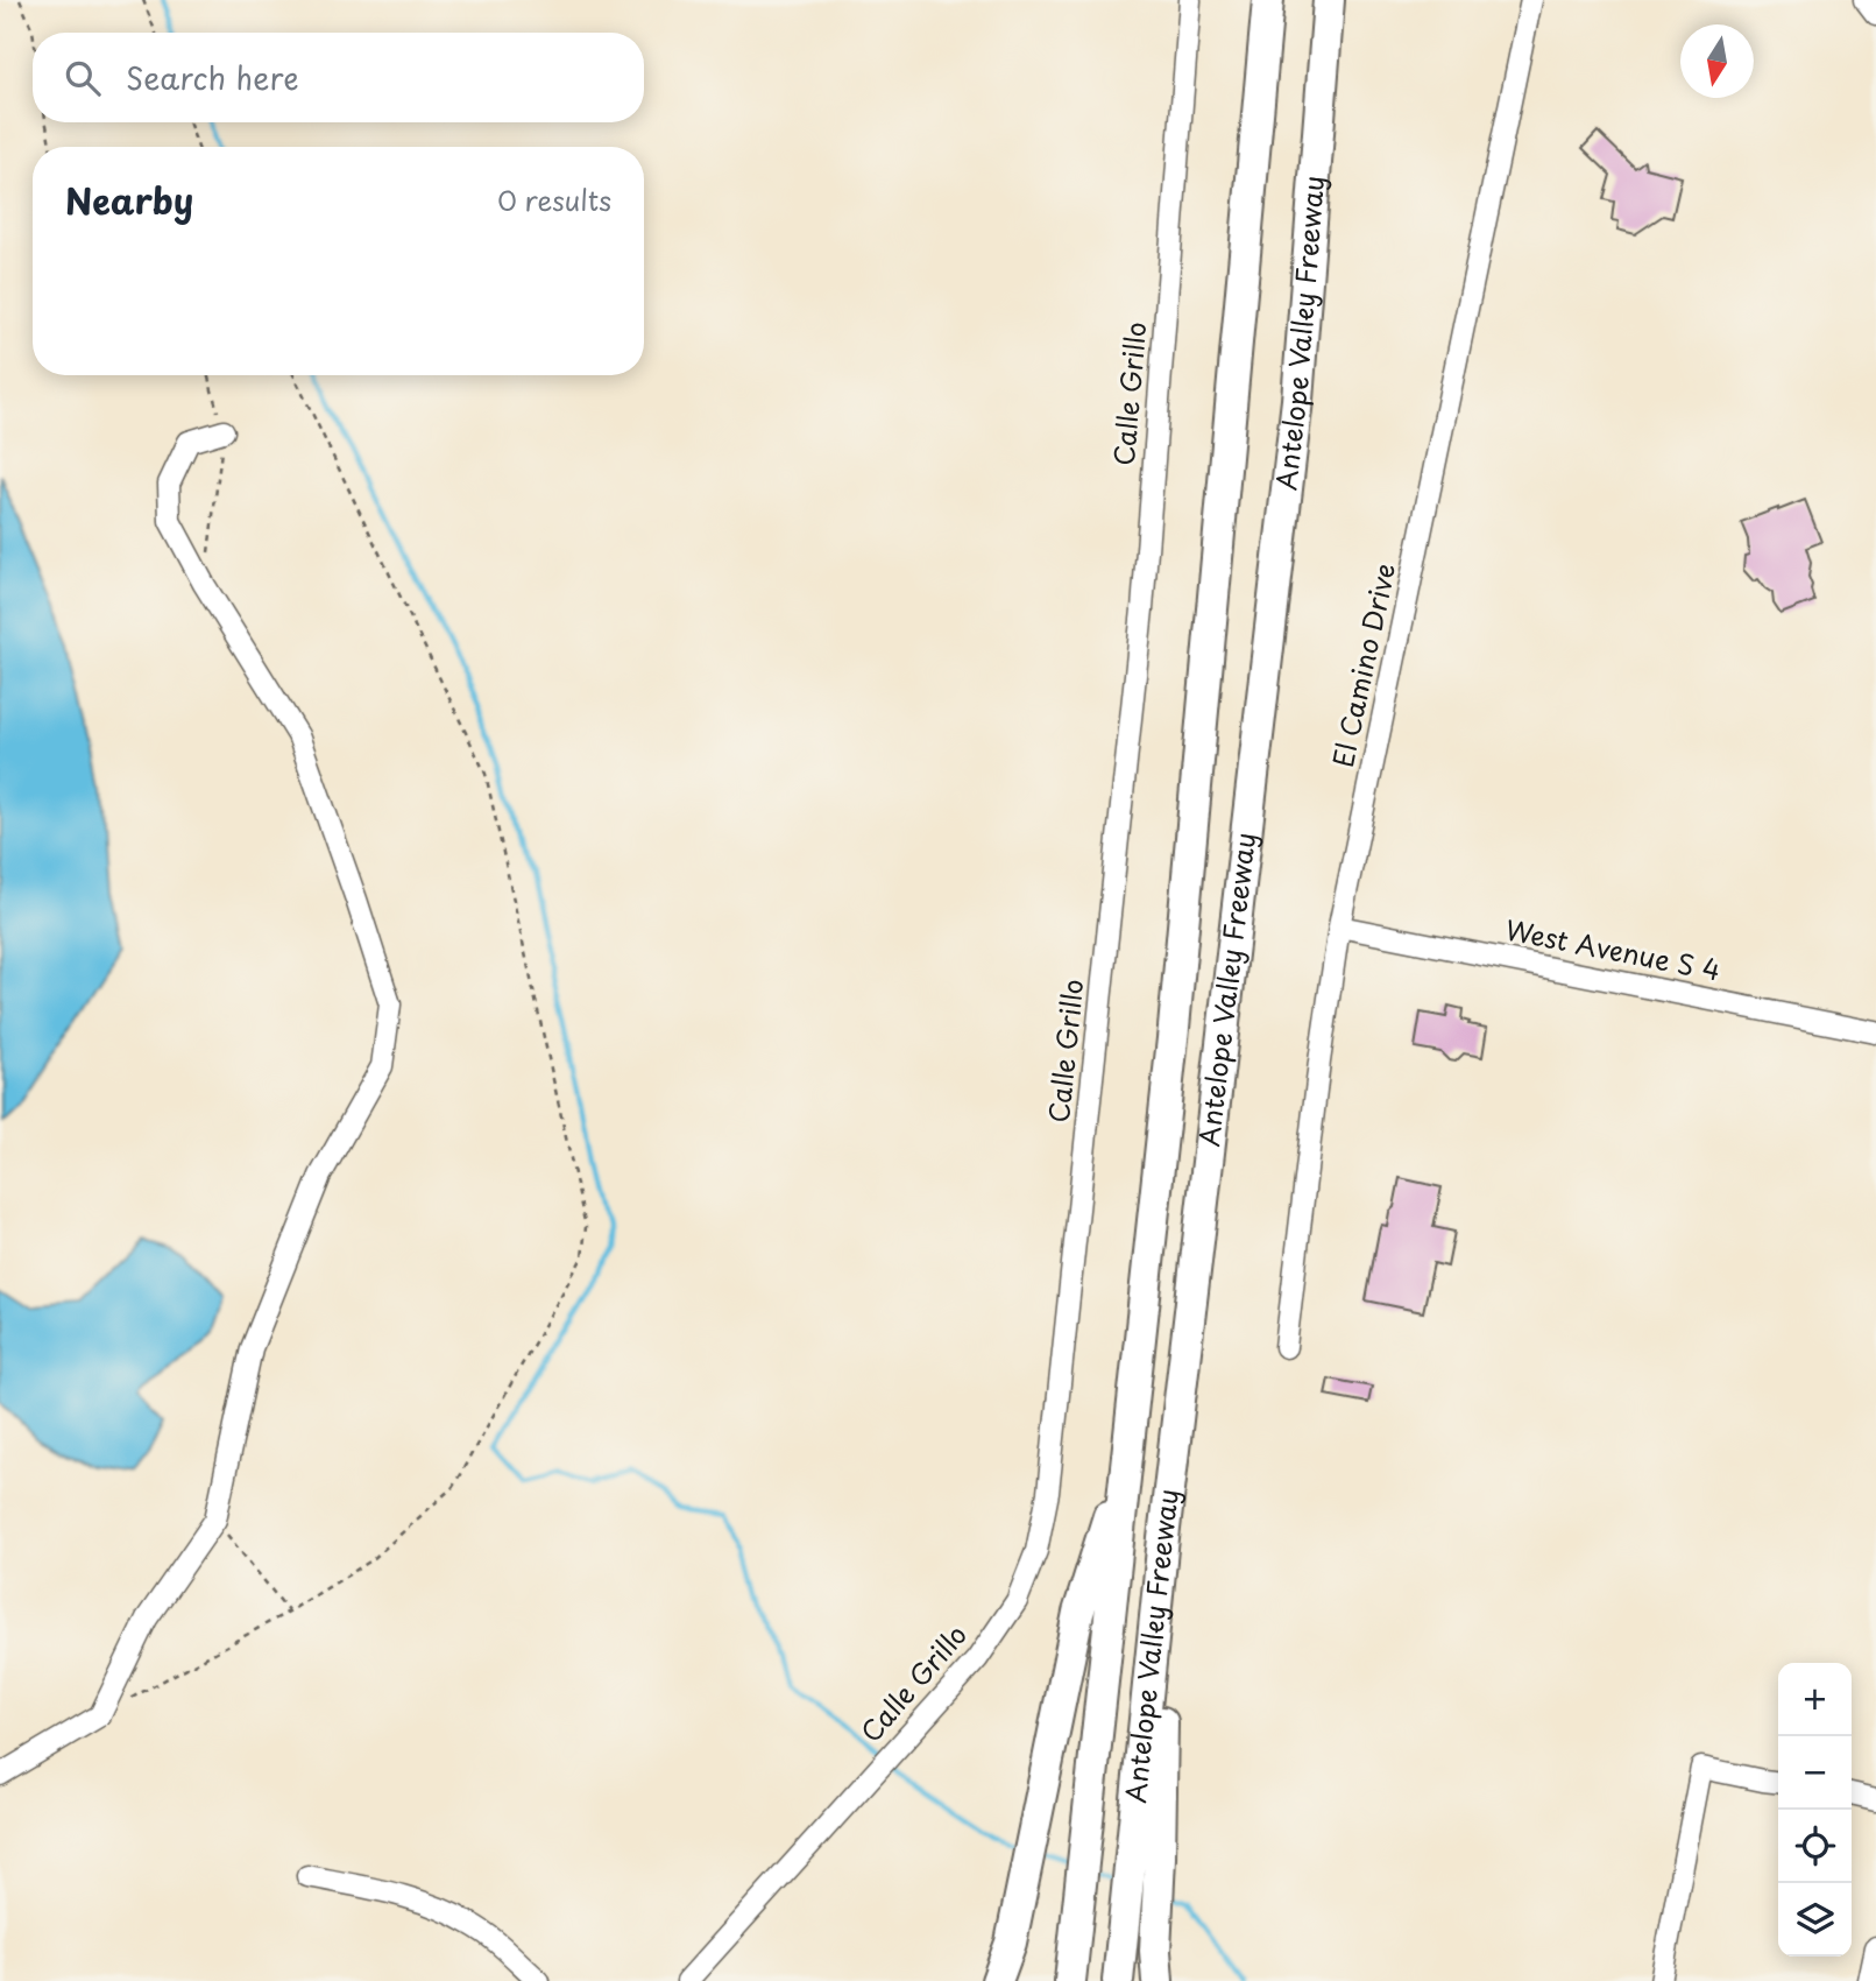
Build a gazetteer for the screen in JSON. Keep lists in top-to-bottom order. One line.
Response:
{"streets":{"highway":["Antelope Valley Freeway"],"street":["Calle Grillo","El Camino Drive","West Avenue S 4"]},"crossings":[["El Camino Drive","West Avenue S 4"]],"north":"bottom","page":{"search":"Search here","heading":["Nearby","0 results"],"map_buttons":["+","−"]}}
